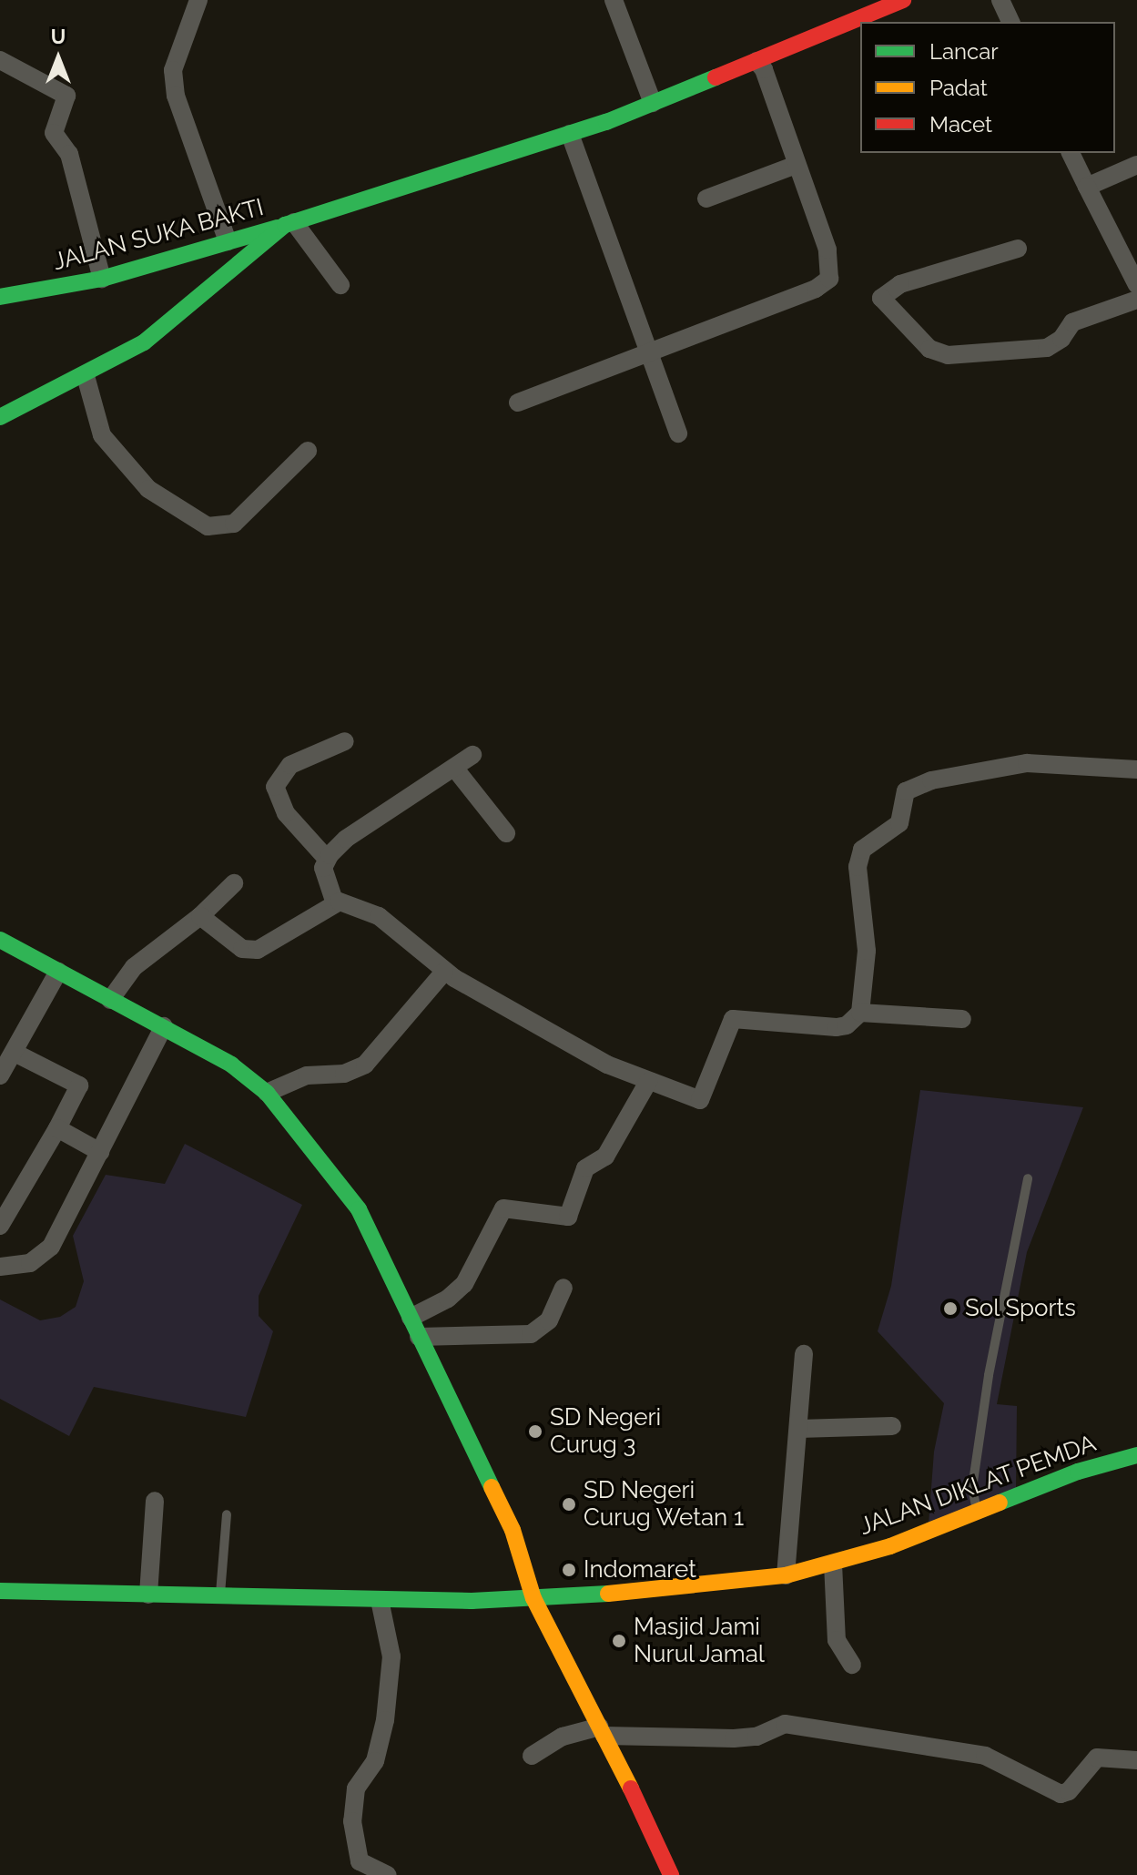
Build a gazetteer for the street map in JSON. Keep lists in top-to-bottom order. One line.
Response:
{"streets":{"street":["JALAN SUKA BAKTI","JALAN DIKLAT PEMDA"]},"places":["Sol Sports","SD Negeri Curug 3","SD Negeri Curug Wetan 1","Indomaret","Masjid Jami Nurul Jamal"],"legend":["Lancar","Padat","Macet"],"north":"top"}
